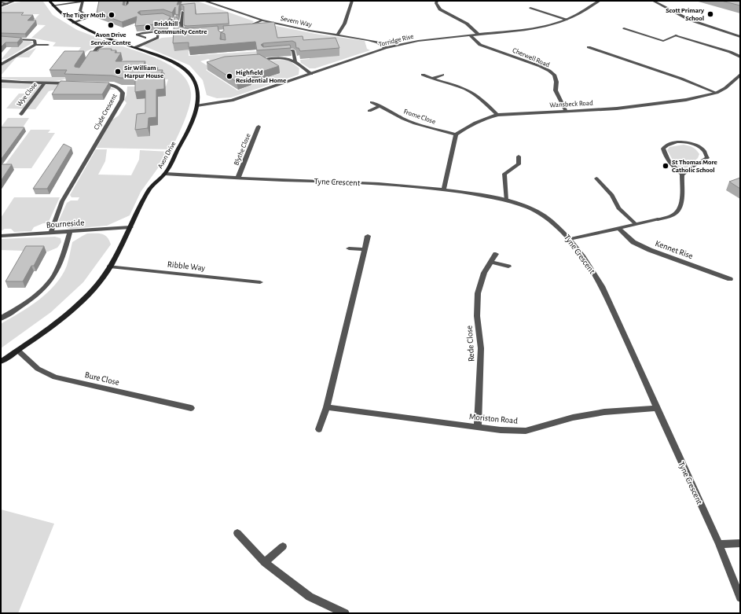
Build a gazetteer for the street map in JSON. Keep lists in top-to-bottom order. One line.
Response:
{"streets":{"street":["Severn Way","Torridge Rise","Cherwell Road","Wye Close","Wansbeck Road","Clyde Crescent","Frome Close","Blythe Close","Avon Drive","Tyne Crescent","Bourneside","Kennet Rise","Ribble Way","Rede Close","Bure Close","Moriston Road"]},"crossings":[["Severn Way","Torridge Rise"],["Torridge Rise","Cherwell Road"],["Torridge Rise","Avon Drive"],["Cherwell Road","Wansbeck Road"],["Wansbeck Road","Frome Close"],["Clyde Crescent","Bourneside"],["Blythe Close","Tyne Crescent"],["Avon Drive","Tyne Crescent"],["Avon Drive","Bourneside"],["Avon Drive","Ribble Way"],["Avon Drive","Bure Close"],["Tyne Crescent","Moriston Road"],["Rede Close","Moriston Road"]],"places":["Scott Primary School","The Tiger Moth","Avon Drive Service Centre","Brickhill Community Centre","Sir William Harpur House","Highfield Residential Home","St Thomas More Catholic School"]}
